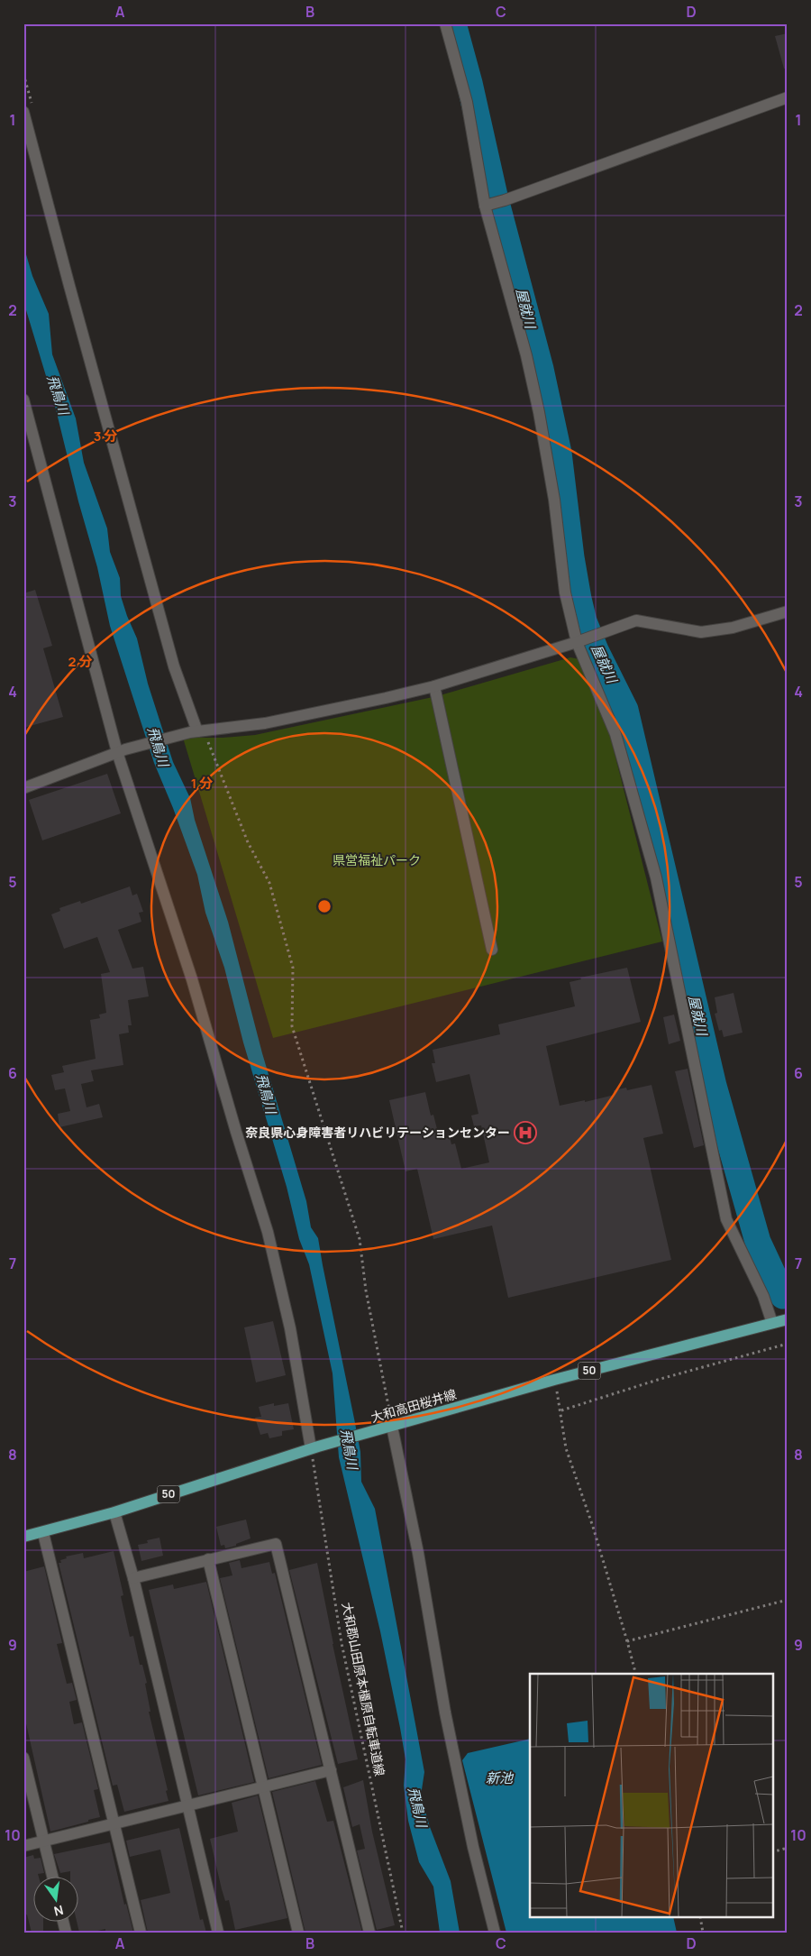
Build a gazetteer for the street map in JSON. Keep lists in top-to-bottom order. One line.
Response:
{"streets":{"main road":["50","大和高田桜井線"],"path":["大和郡山田原本橿原自転車道線"]},"crossings":[["大和高田桜井線","大和郡山田原本橿原自転車道線"]],"water":["屋就川","飛鳥川","新池"],"parks":["県営福祉パーク"],"places":{"hospital":["奈良県心身障害者リハビリテーションセンター"]},"north":"bottom","grid":{"columns":["A","B","C","D"],"rows":["1","2","3","4","5","6","7","8","9","10"]},"rings":["3 分","2 分","1 分"]}
